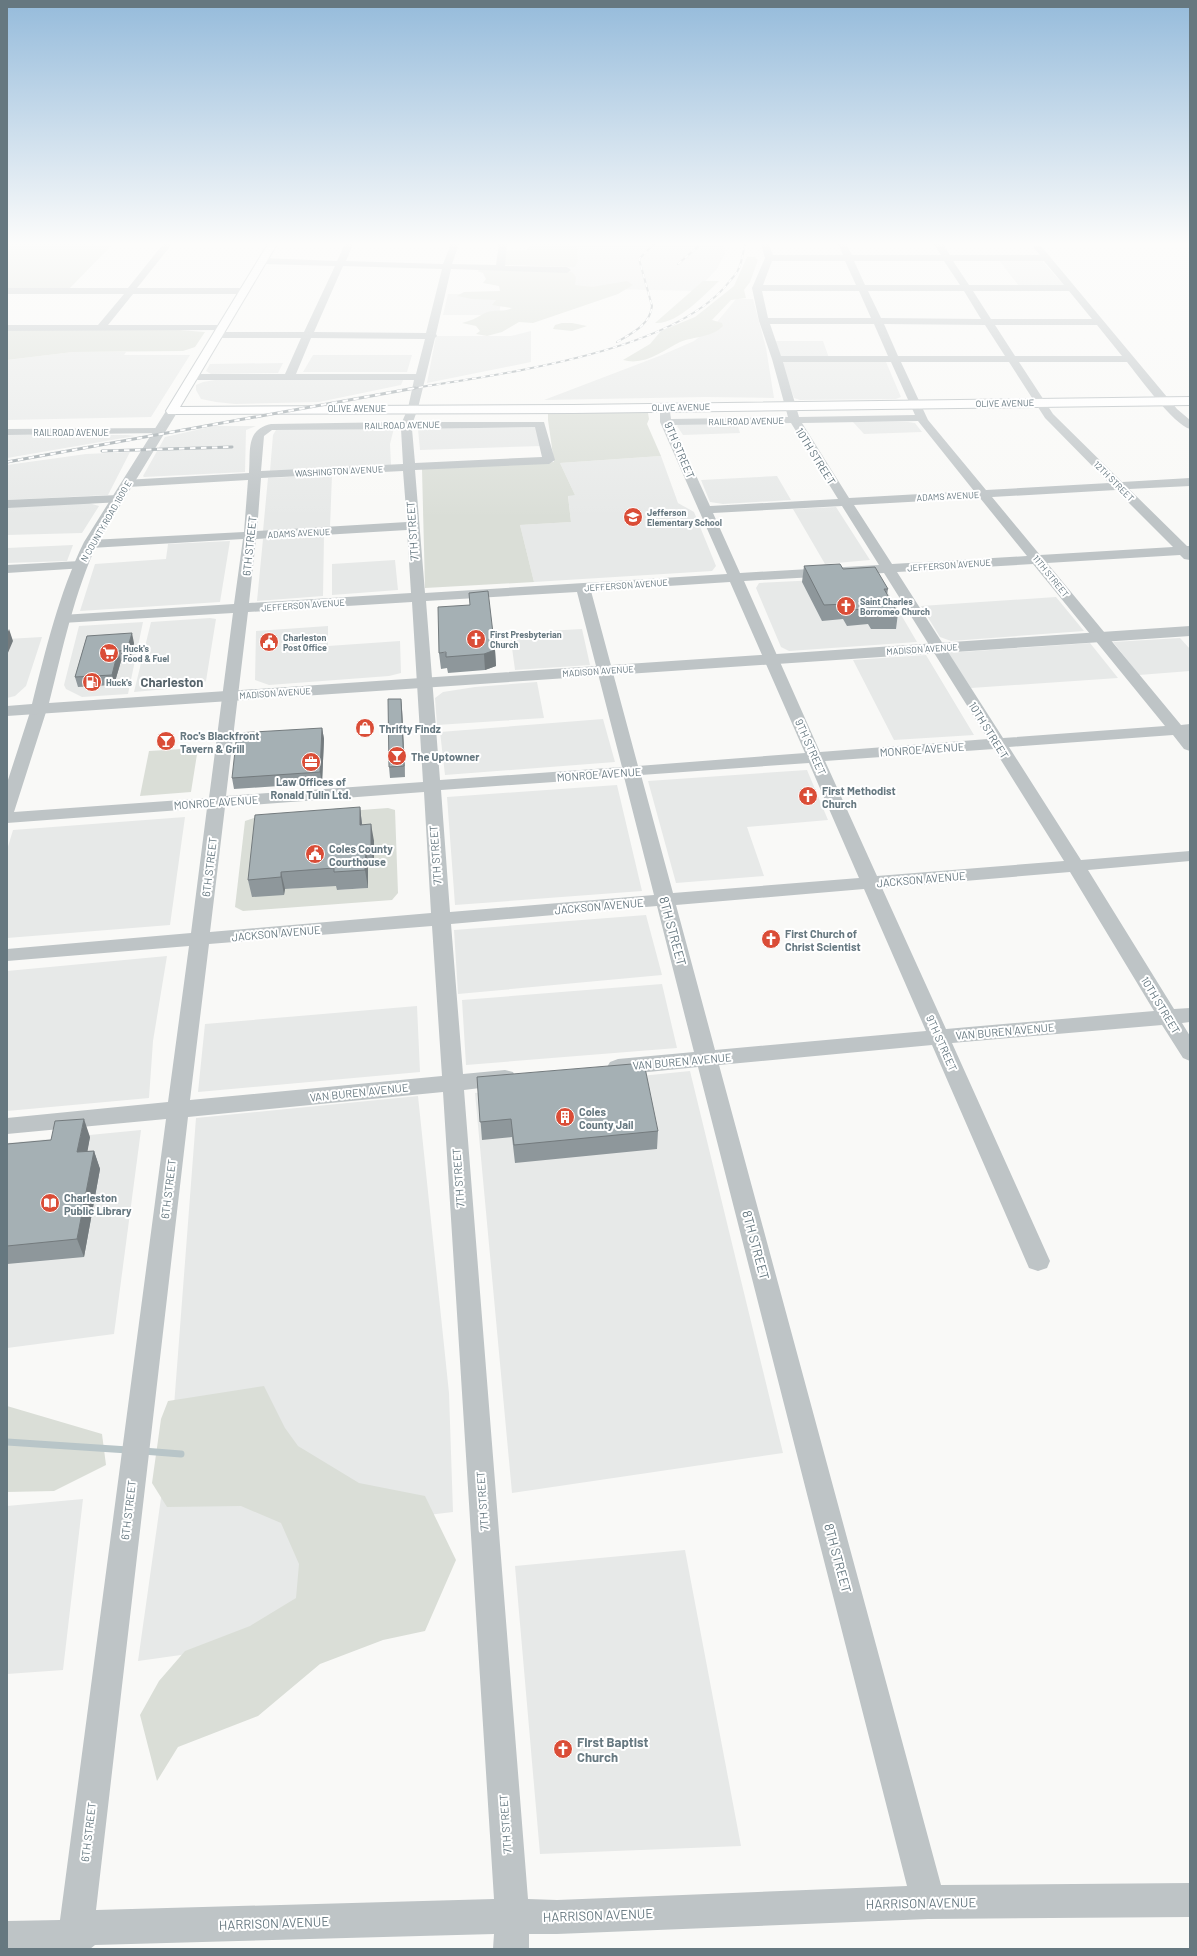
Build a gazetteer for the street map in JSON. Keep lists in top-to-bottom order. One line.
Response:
{"streets":{"main road":["OLIVE AVENUE"],"street":["RAILROAD AVENUE","9TH STREET","10TH STREET","WASHINGTON AVENUE","12TH STREET","ADAMS AVENUE","N COUNTY ROAD 1600 E","7TH STREET","6TH STREET","JEFFERSON AVENUE","11TH STREET","MADISON AVENUE","MONROE AVENUE","JACKSON AVENUE","8TH STREET","VAN BUREN AVENUE","HARRISON AVENUE"]},"crossings":[["OLIVE AVENUE","RAILROAD AVENUE"],["OLIVE AVENUE","9TH STREET"],["OLIVE AVENUE","10TH STREET"],["OLIVE AVENUE","12TH STREET"],["OLIVE AVENUE","N COUNTY ROAD 1600 E"],["OLIVE AVENUE","7TH STREET"],["OLIVE AVENUE","11TH STREET"],["RAILROAD AVENUE","9TH STREET"],["RAILROAD AVENUE","10TH STREET"],["RAILROAD AVENUE","WASHINGTON AVENUE"],["RAILROAD AVENUE","N COUNTY ROAD 1600 E"],["RAILROAD AVENUE","7TH STREET"],["RAILROAD AVENUE","6TH STREET"],["RAILROAD AVENUE","11TH STREET"],["9TH STREET","ADAMS AVENUE"],["9TH STREET","JEFFERSON AVENUE"],["9TH STREET","MADISON AVENUE"],["9TH STREET","MONROE AVENUE"],["9TH STREET","JACKSON AVENUE"],["9TH STREET","VAN BUREN AVENUE"],["10TH STREET","ADAMS AVENUE"],["10TH STREET","JEFFERSON AVENUE"],["10TH STREET","MADISON AVENUE"],["10TH STREET","MONROE AVENUE"],["10TH STREET","JACKSON AVENUE"],["10TH STREET","VAN BUREN AVENUE"],["WASHINGTON AVENUE","N COUNTY ROAD 1600 E"],["WASHINGTON AVENUE","7TH STREET"],["WASHINGTON AVENUE","6TH STREET"],["12TH STREET","ADAMS AVENUE"],["12TH STREET","JEFFERSON AVENUE"],["ADAMS AVENUE","N COUNTY ROAD 1600 E"],["ADAMS AVENUE","7TH STREET"],["ADAMS AVENUE","6TH STREET"],["ADAMS AVENUE","11TH STREET"],["N COUNTY ROAD 1600 E","JEFFERSON AVENUE"],["N COUNTY ROAD 1600 E","MADISON AVENUE"],["7TH STREET","JEFFERSON AVENUE"],["7TH STREET","MADISON AVENUE"],["7TH STREET","MONROE AVENUE"],["7TH STREET","JACKSON AVENUE"],["7TH STREET","VAN BUREN AVENUE"],["7TH STREET","HARRISON AVENUE"],["6TH STREET","JEFFERSON AVENUE"],["6TH STREET","MADISON AVENUE"],["6TH STREET","MONROE AVENUE"],["6TH STREET","JACKSON AVENUE"],["6TH STREET","VAN BUREN AVENUE"],["6TH STREET","HARRISON AVENUE"],["JEFFERSON AVENUE","11TH STREET"],["JEFFERSON AVENUE","8TH STREET"],["11TH STREET","MADISON AVENUE"],["11TH STREET","MONROE AVENUE"],["MADISON AVENUE","8TH STREET"],["MONROE AVENUE","8TH STREET"],["JACKSON AVENUE","8TH STREET"],["8TH STREET","VAN BUREN AVENUE"],["8TH STREET","HARRISON AVENUE"]],"districts":["Charleston"],"places":{"school or university":["Jefferson Elementary School"],"church":["Saint Charles Borromeo Church","First Presbyterian Church","First Methodist Church","First Church of Christ Scientist","First Baptist Church"],"public building":["Charleston Post Office","Coles County Courthouse"],"supermarket":["Huck's Food & Fuel"],"fuel station":["Huck's"],"shop":["Thrifty Findz"],"bar":["Roc's Blackfront Tavern & Grill","The Uptowner"],"office":["Law Offices of Ronald Tulin Ltd."],"building":["Coles County Jail"],"library":["Charleston Public Library"]}}
